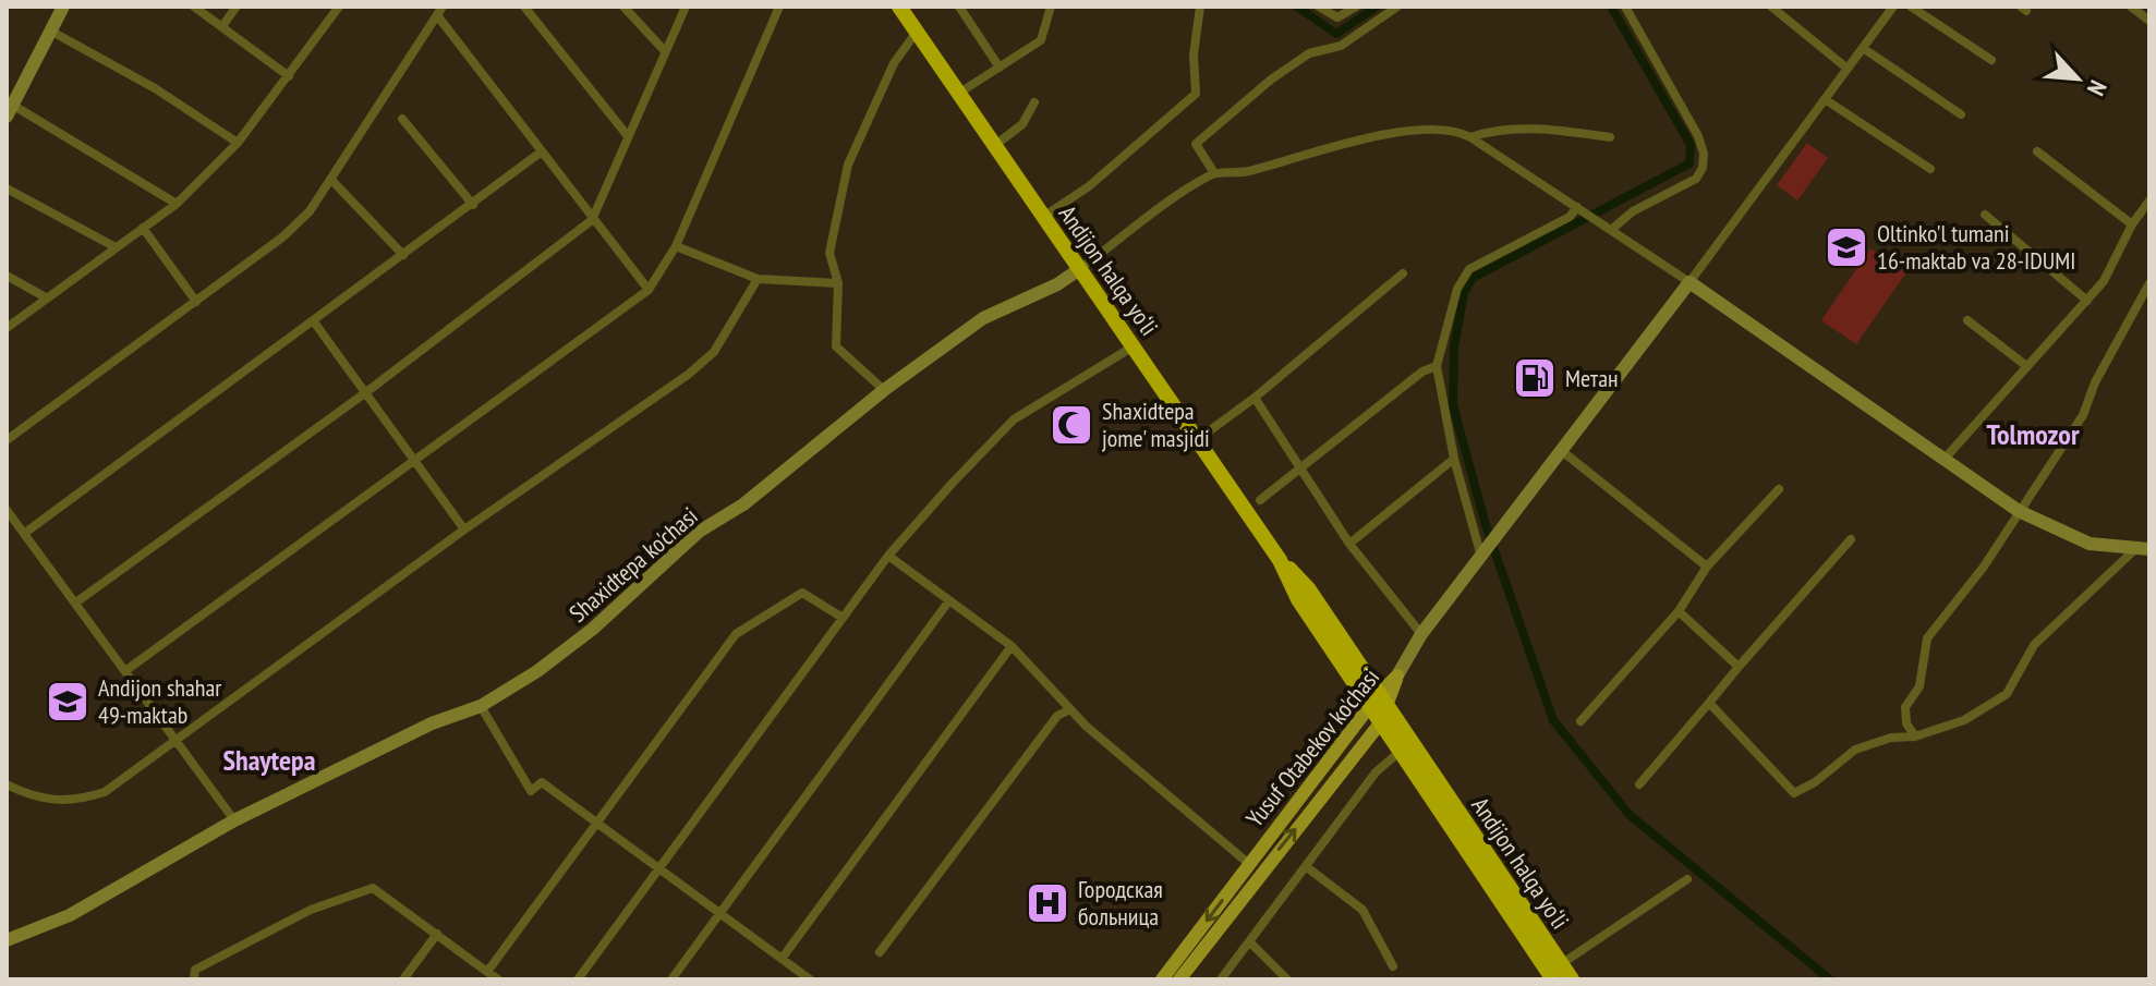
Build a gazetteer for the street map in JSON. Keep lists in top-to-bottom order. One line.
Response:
{"streets":{"highway":["Andijon halqa yo‘li"],"main road":["Yusuf Otabekov ko'chasi"],"street":["Shaxidtepa ko'chasi"]},"crossings":[["Andijon halqa yo‘li","Shaxidtepa ko'chasi"],["Andijon halqa yo‘li","Yusuf Otabekov ko'chasi"]],"districts":["Tolmozor","Shaytepa"],"places":{"school or university":["Oltinko'l tumani 16-maktab va 28-IDUMI","Andijon shahar 49-maktab"],"fuel station":["Метан"],"mosque":["Shaxidtepa jome' masjidi"],"hospital":["Городская больница"]},"north":"bottom right"}
